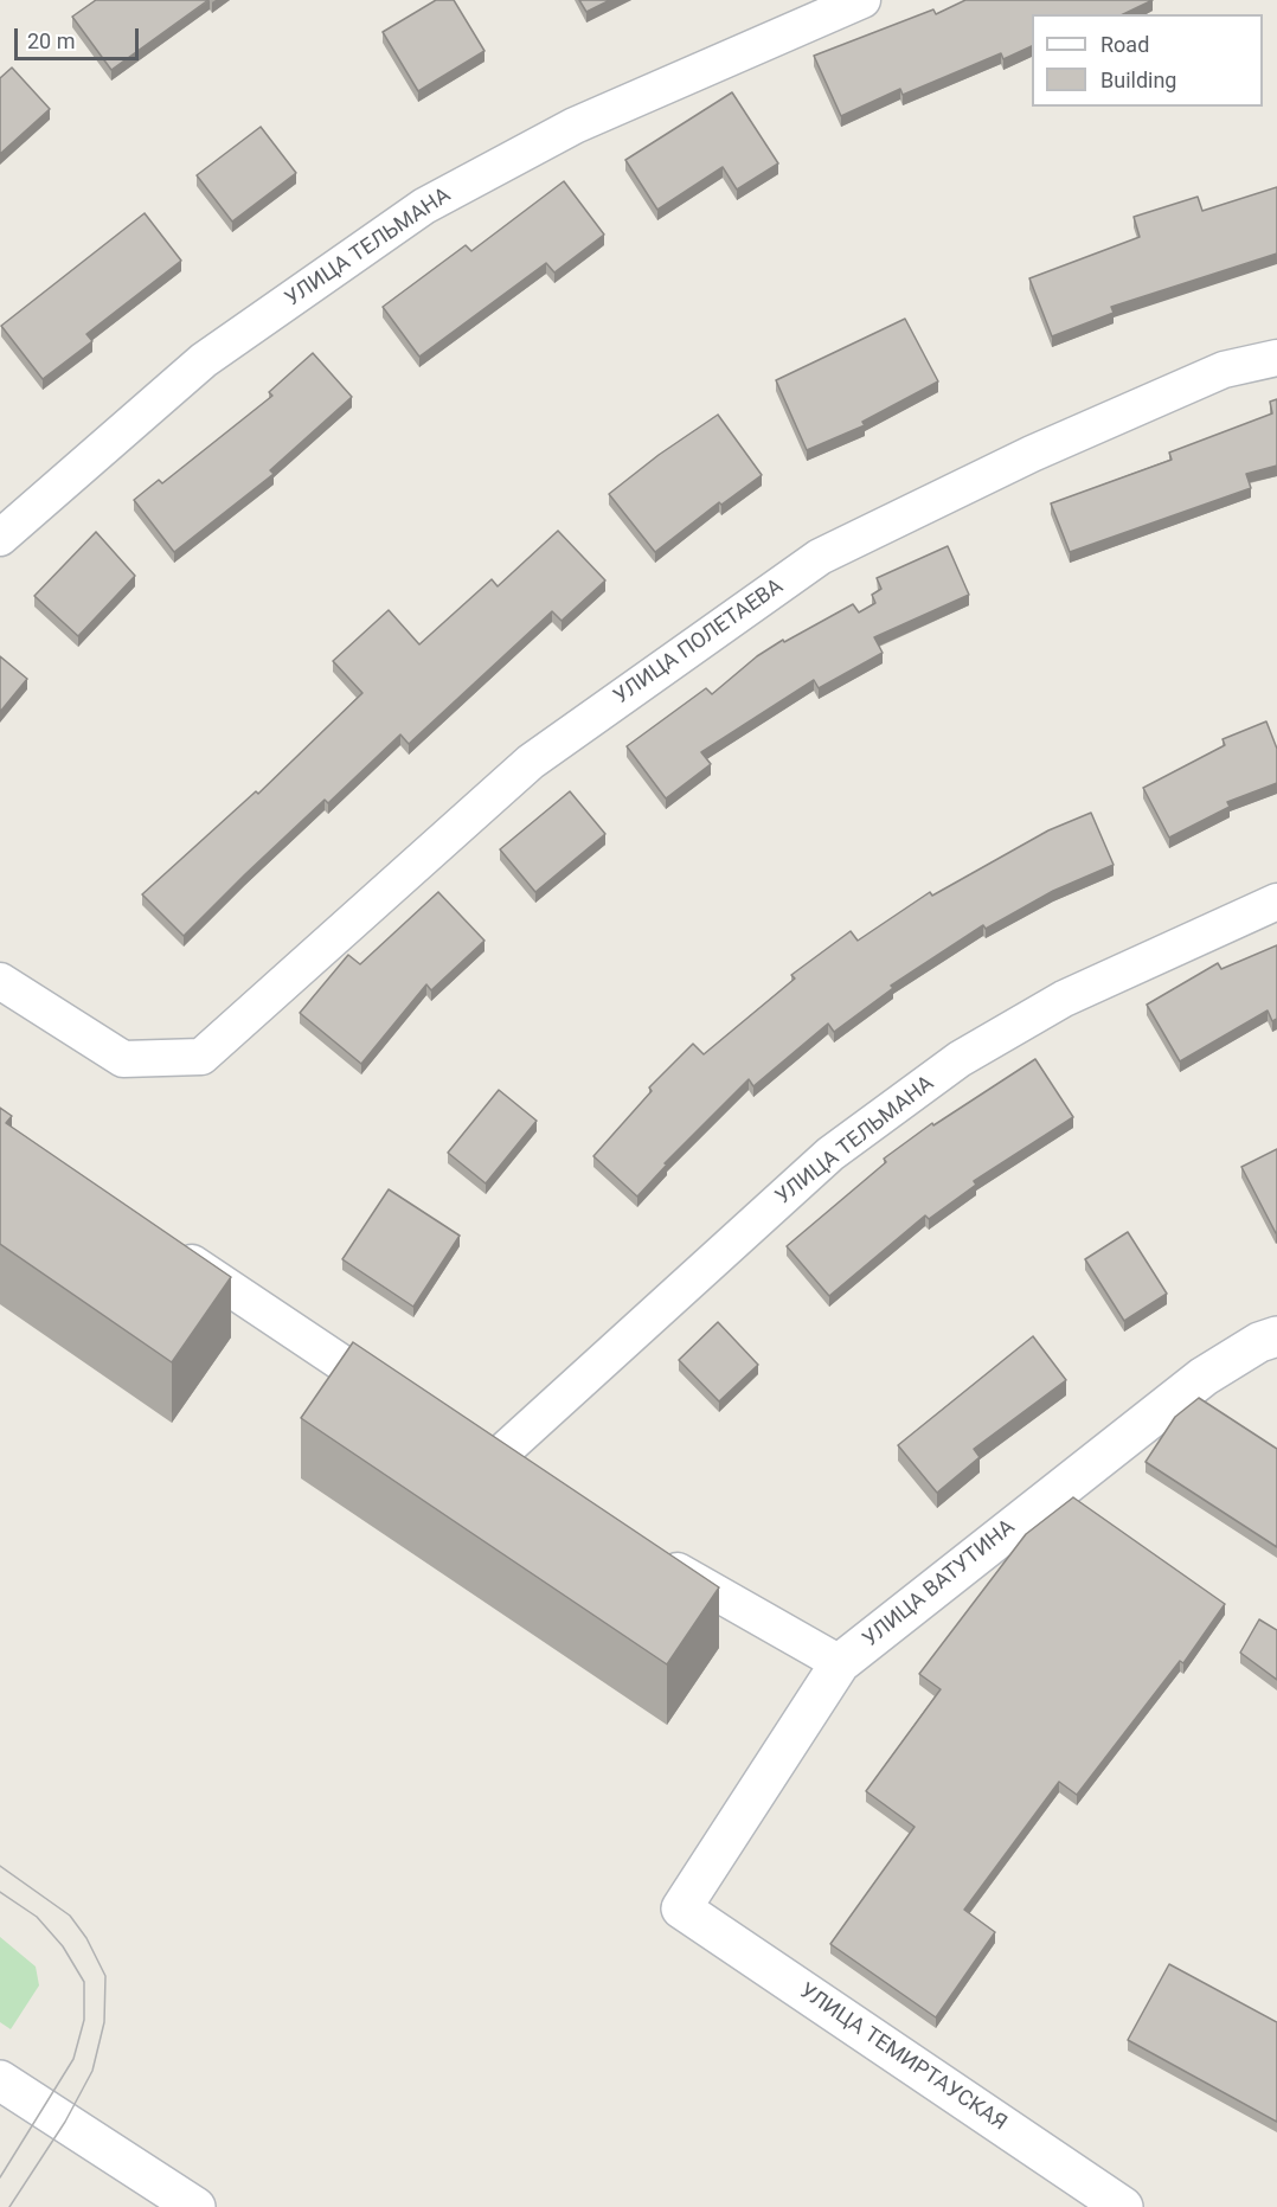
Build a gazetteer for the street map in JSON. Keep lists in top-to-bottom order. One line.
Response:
{"streets":{"street":["УЛИЦА ТЕЛЬМАНА","УЛИЦА ПОЛЕТАЕВА","УЛИЦА ВАТУТИНА","УЛИЦА ТЕМИРТАУСКАЯ"]},"crossings":[["УЛИЦА ВАТУТИНА","УЛИЦА ТЕМИРТАУСКАЯ"]],"legend":["Road","Building"],"scale_bar":"20 m"}
